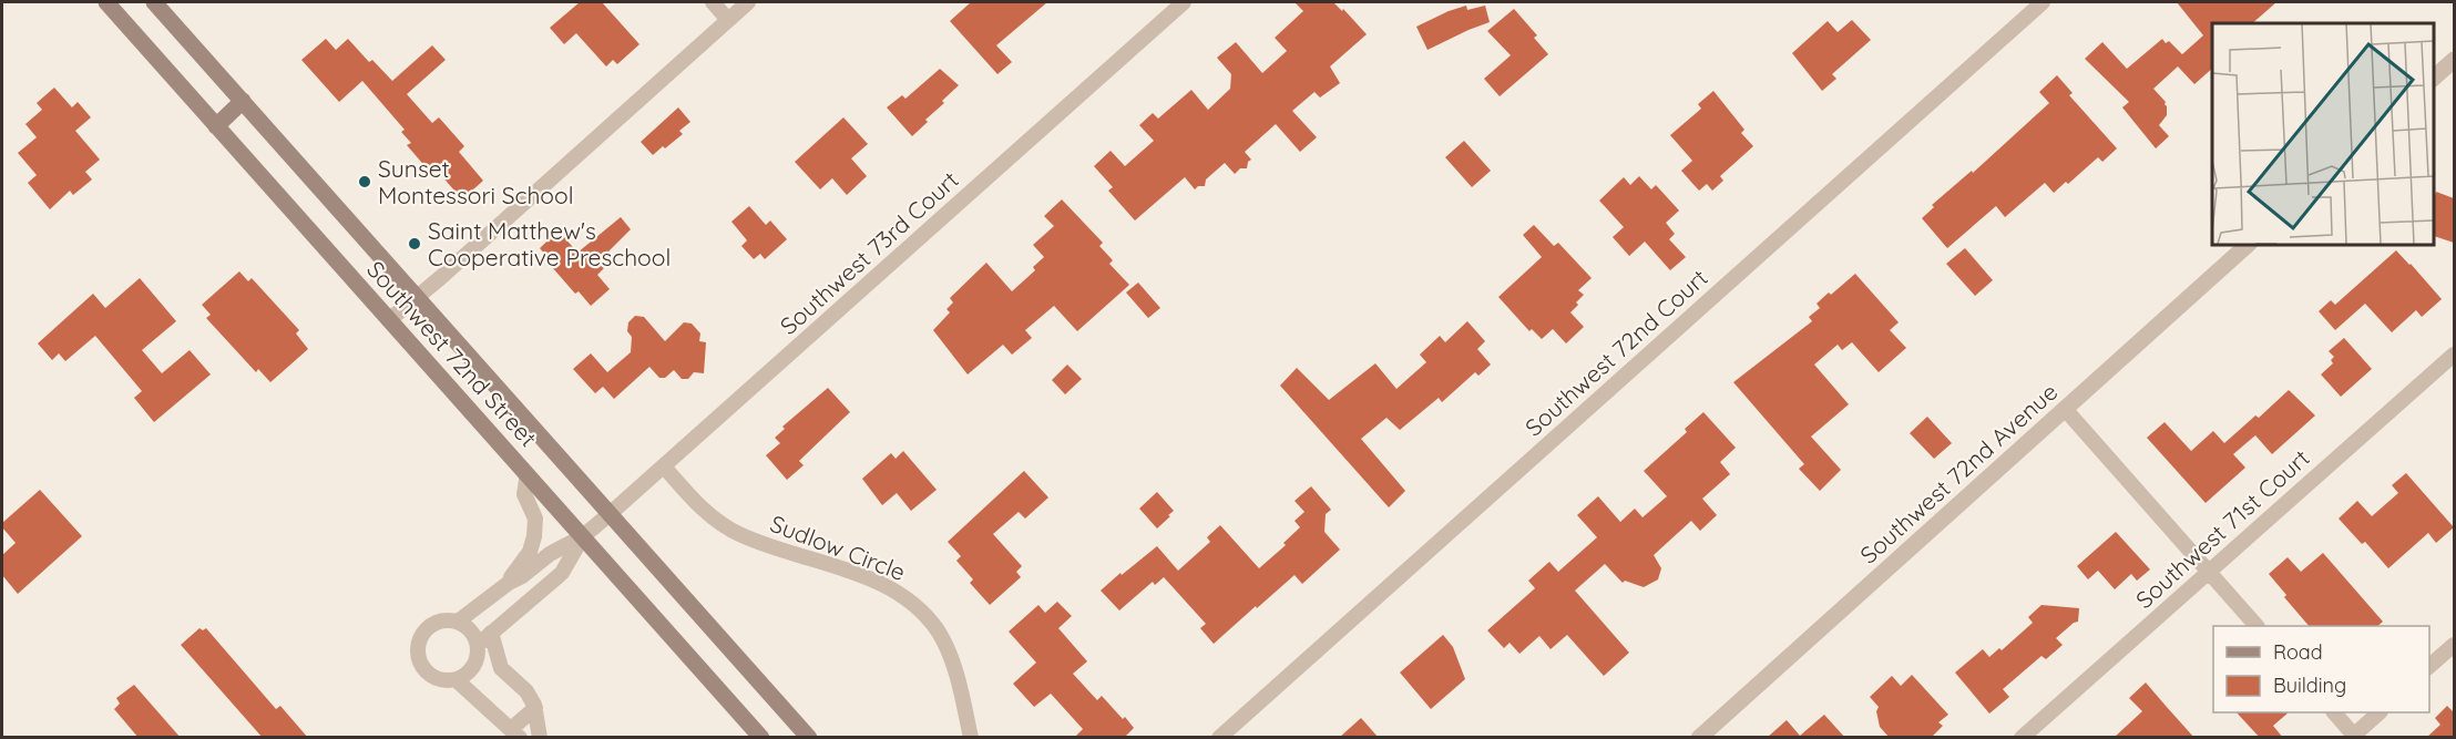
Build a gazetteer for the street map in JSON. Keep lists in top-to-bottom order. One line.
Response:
{"streets":{"main road":["Southwest 72nd Street"],"street":["Southwest 73rd Court","Southwest 72nd Court","Southwest 72nd Avenue","Southwest 71st Court","Sudlow Circle"]},"crossings":[["Southwest 73rd Court","Southwest 72nd Street"],["Southwest 73rd Court","Sudlow Circle"]],"places":["Sunset Montessori School","Saint Matthew's Cooperative Preschool"],"legend":["Road","Building"]}
